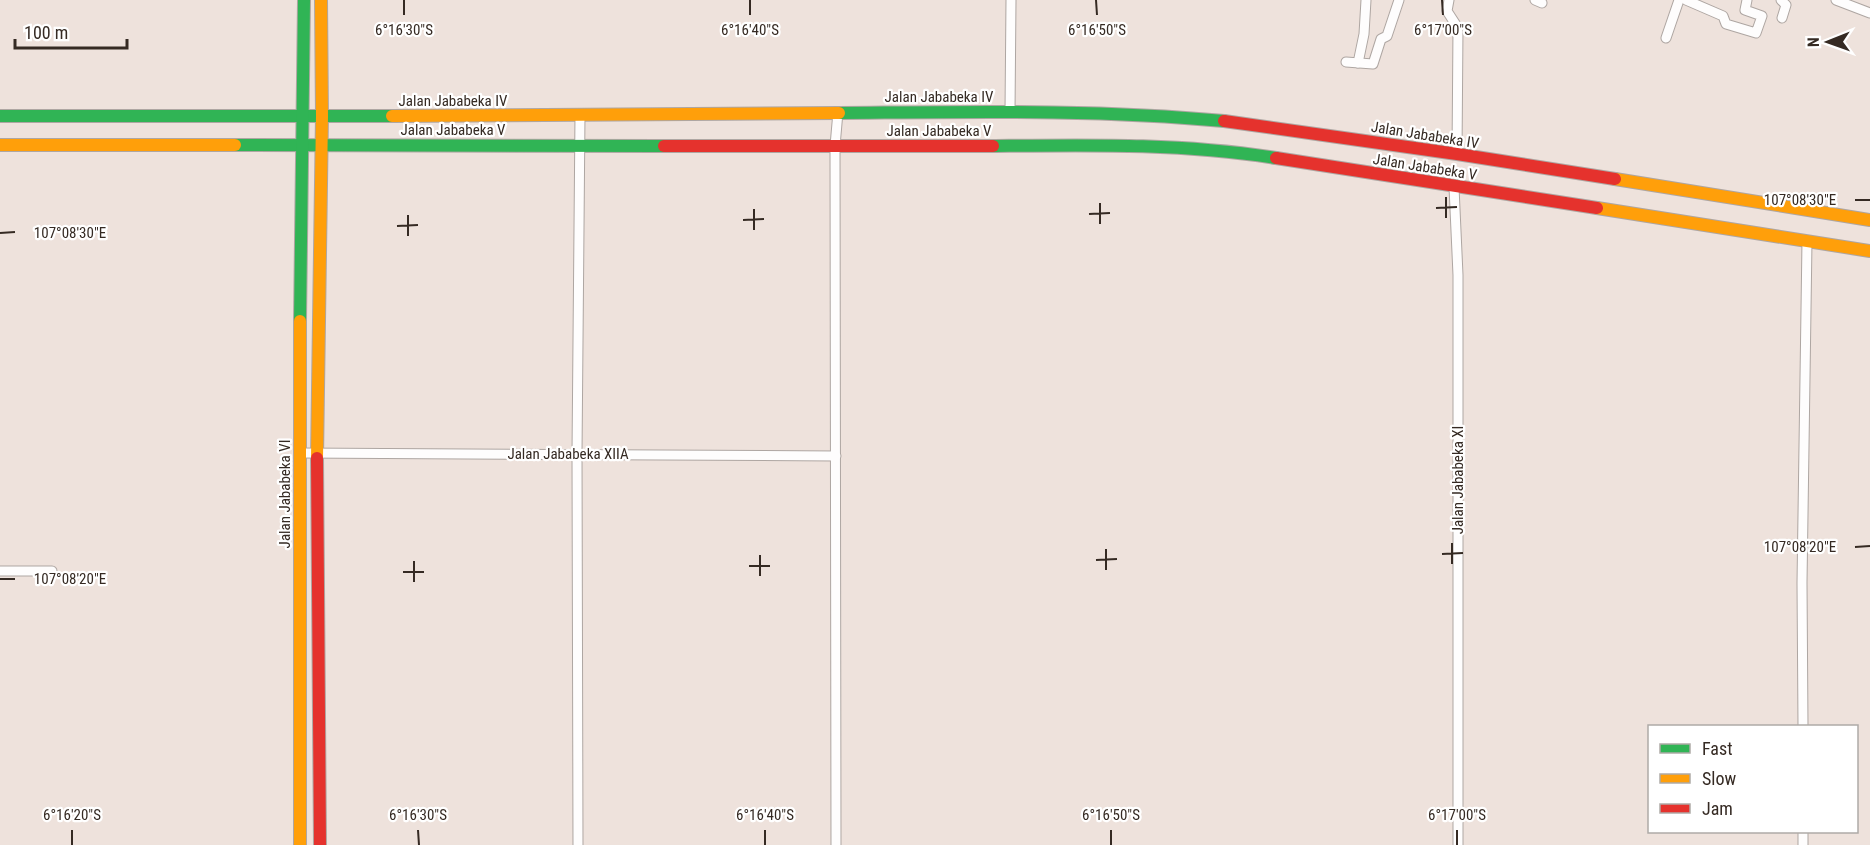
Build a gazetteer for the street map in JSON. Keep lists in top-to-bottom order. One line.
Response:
{"streets":{"street":["Jalan Jababeka IV","Jalan Jababeka V","Jalan Jababeka XIIA","Jalan Jababeka XI","Jalan Jababeka VI"]},"crossings":[["Jalan Jababeka IV","Jalan Jababeka VI"],["Jalan Jababeka V","Jalan Jababeka XI"],["Jalan Jababeka V","Jalan Jababeka VI"],["Jalan Jababeka XIIA","Jalan Jababeka VI"]],"legend":["Fast","Slow","Jam"],"scale_bar":"100 m","north":"left","coordinates":["6°16'30\"S","6°16'40\"S","6°16'50\"S","6°17'00\"S","107°08'30\"E","107°08'20\"E","6°16'20\"S"]}
